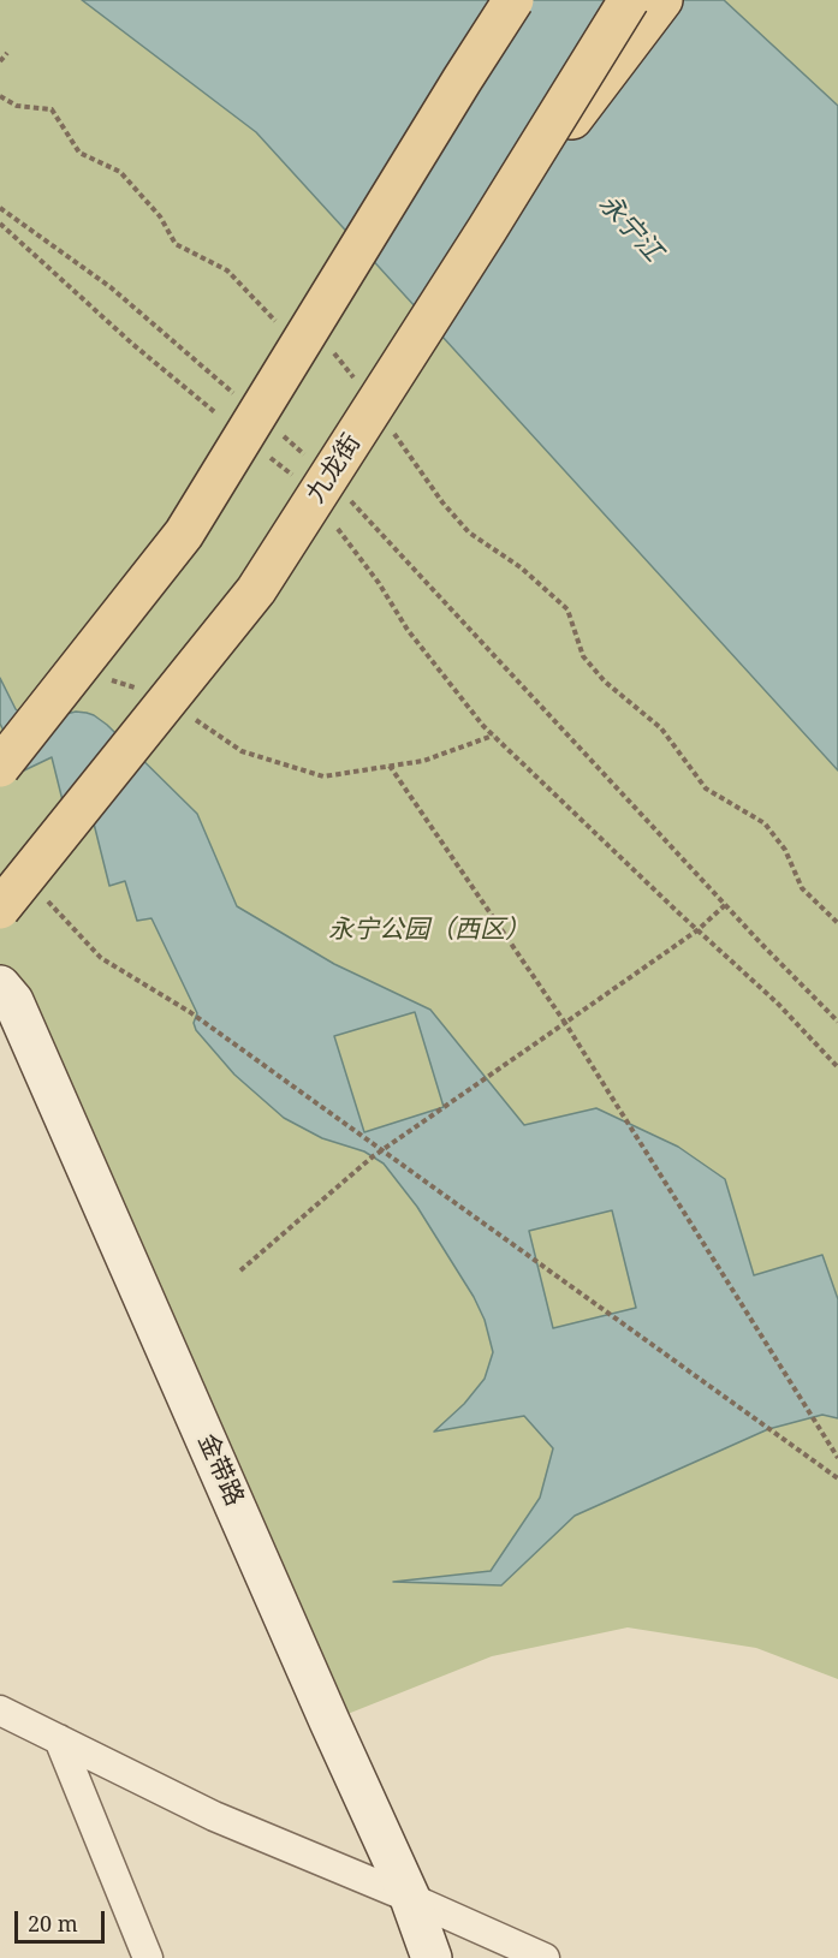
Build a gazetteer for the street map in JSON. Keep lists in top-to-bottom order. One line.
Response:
{"streets":{"main road":["九龙街","金带路"]},"water":["永宁江"],"parks":["永宁公园（西区）"],"scale_bar":"20 m"}
